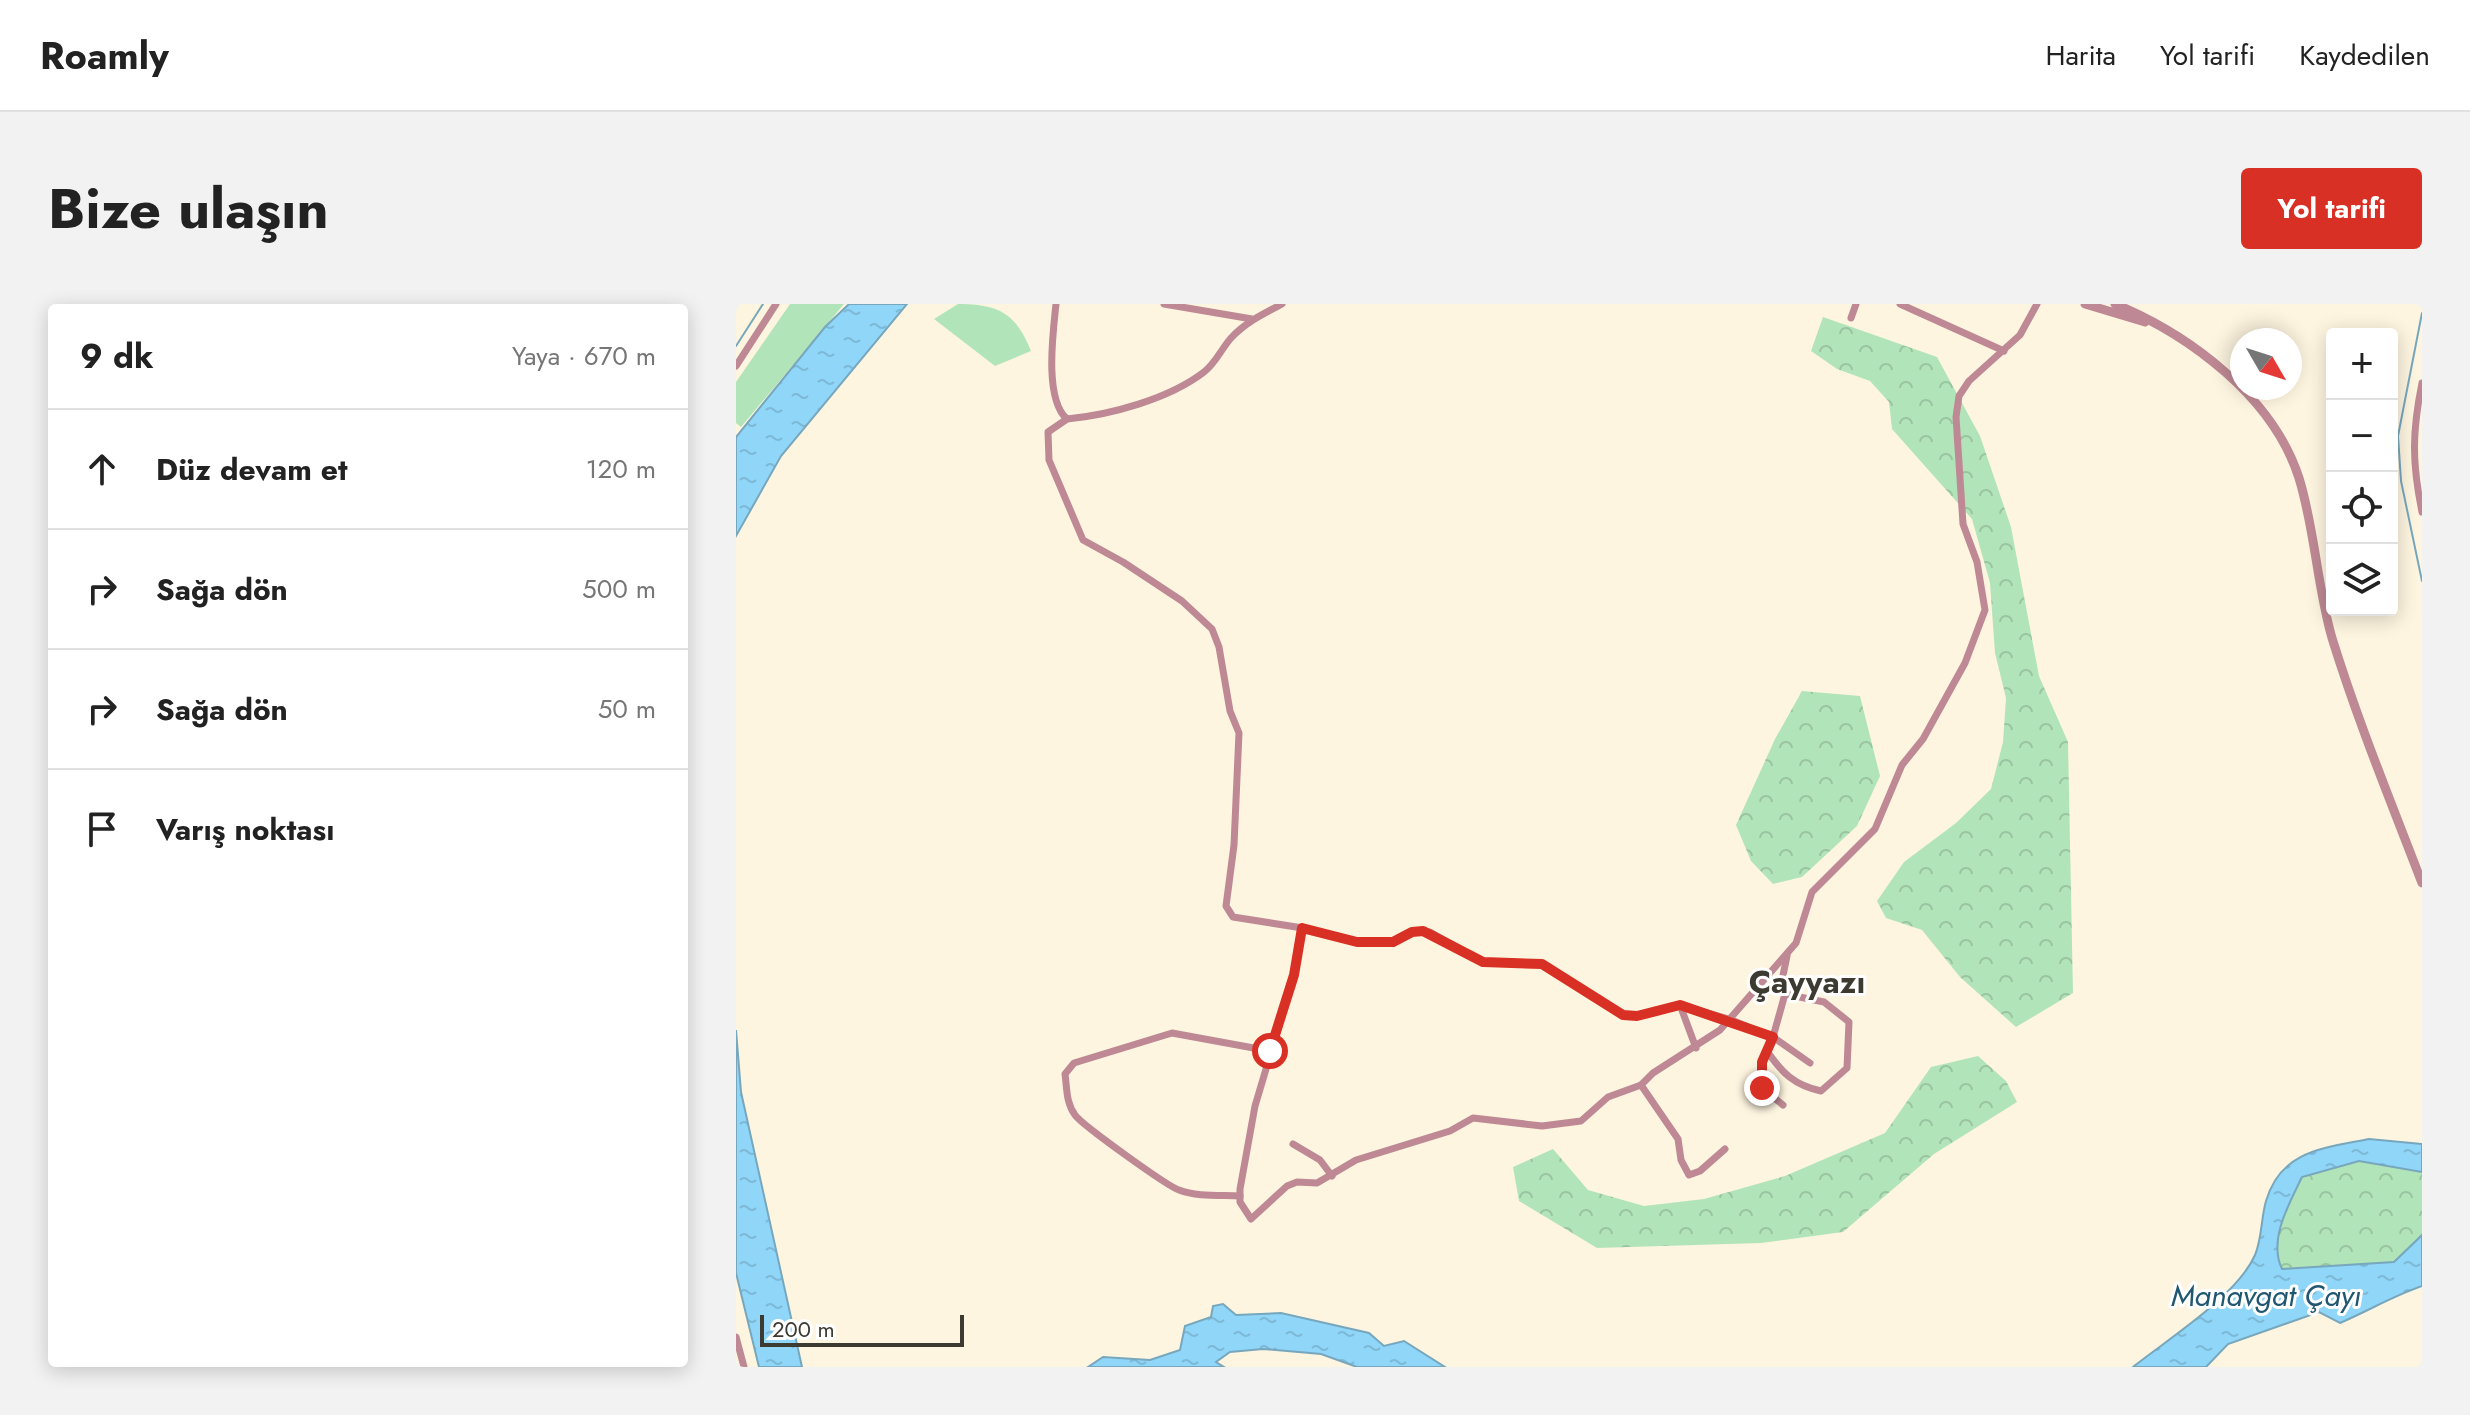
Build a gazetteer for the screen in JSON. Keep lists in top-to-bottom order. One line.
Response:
{"districts":["Çayyazı"],"water":["Manavgat Çayı"],"scale_bar":"200 m","north":"bottom right","page":{"header":"Roamly","nav":["Harita","Yol tarifi","Kaydedilen"],"title":"Bize ulaşın","buttons":"Yol tarifi","heading":["9 dk","Yaya · 670 m"],"map_buttons":["+","−"],"list":[["Düz devam et","120 m"],["Sağa dön","500 m"],["Sağa dön","50 m"],"Varış noktası"],"scale":"200 m"}}
